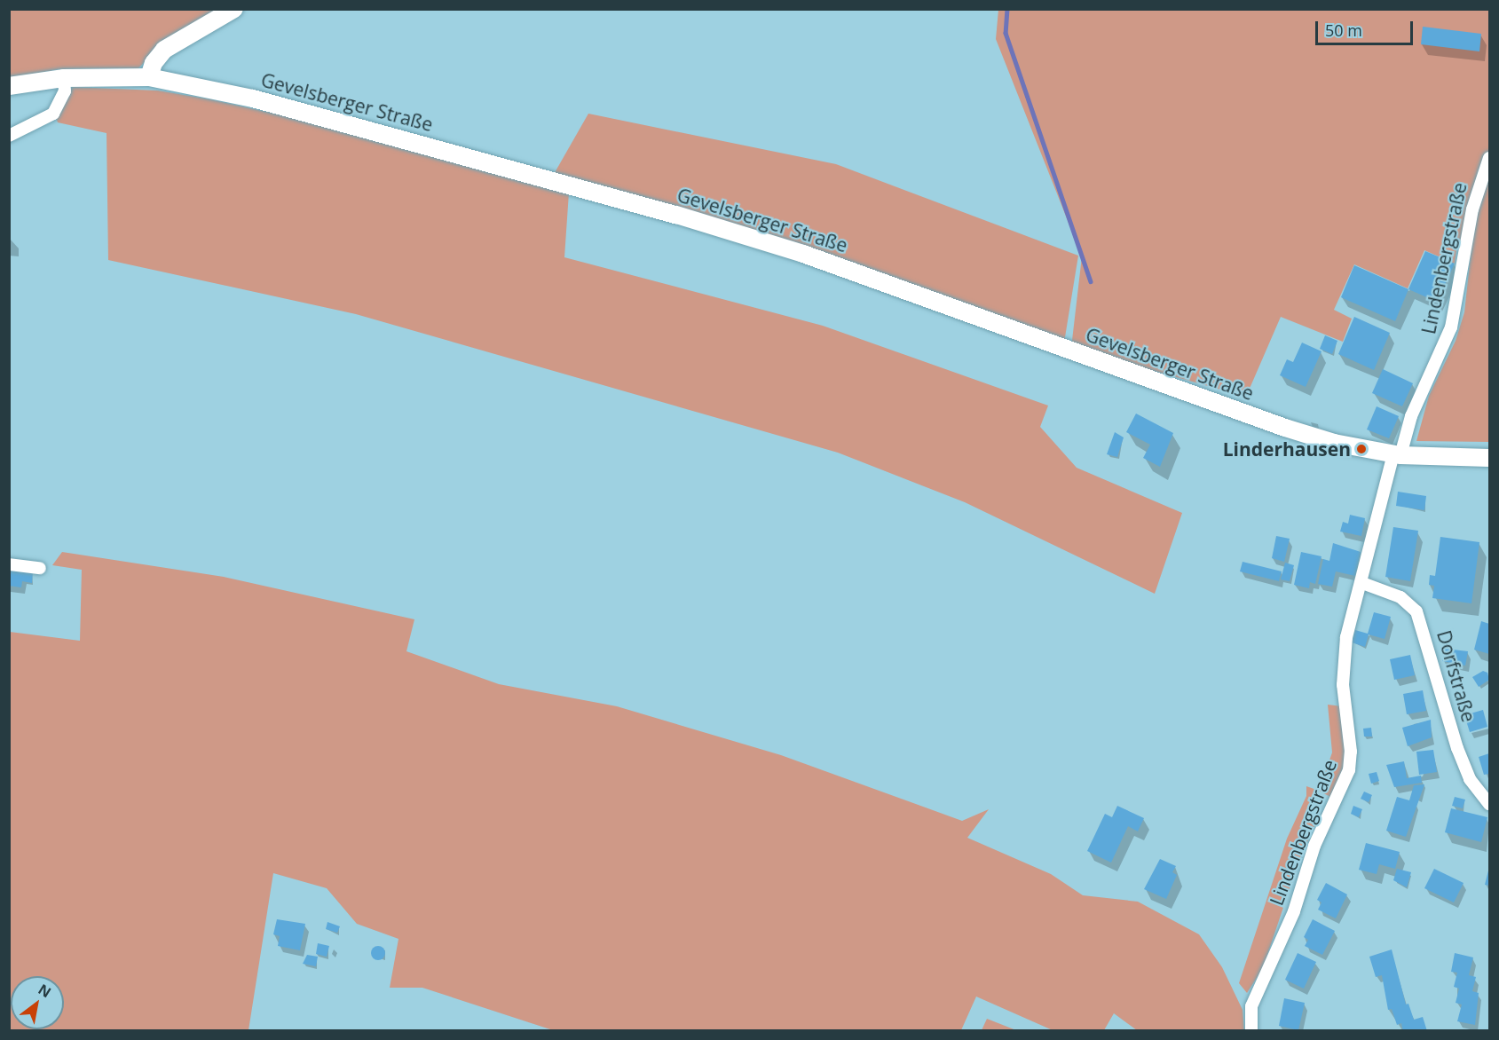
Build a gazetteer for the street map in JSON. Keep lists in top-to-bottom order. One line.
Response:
{"streets":{"main road":["Gevelsberger Straße"],"street":["Lindenbergstraße","Dorfstraße"]},"crossings":[["Gevelsberger Straße","Lindenbergstraße"],["Lindenbergstraße","Dorfstraße"]],"places":["Linderhausen"],"scale_bar":"50 m","north":"top right"}
